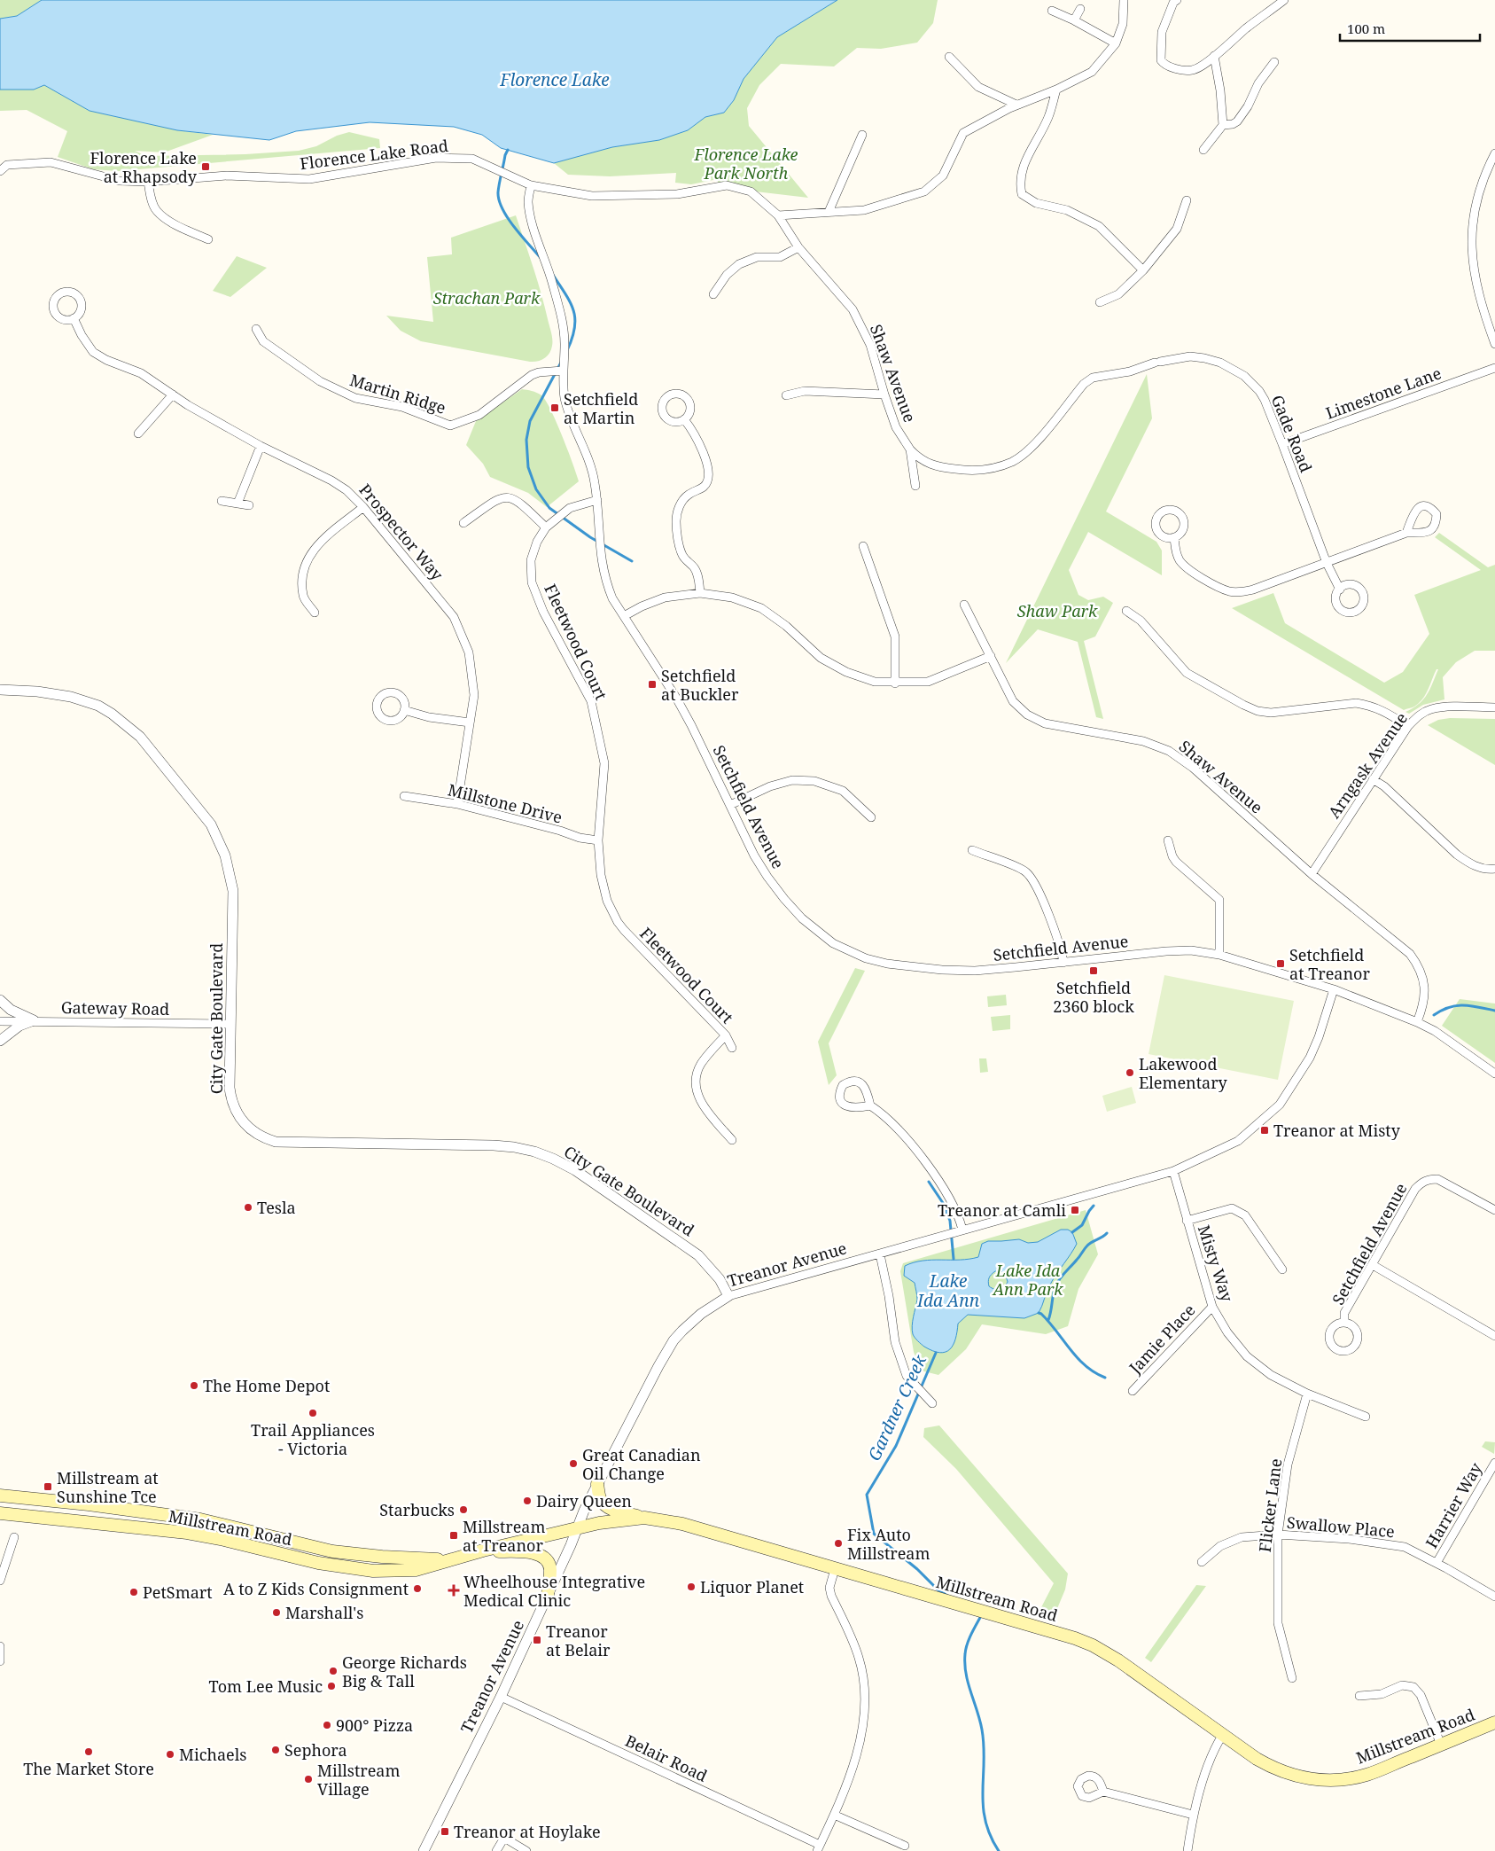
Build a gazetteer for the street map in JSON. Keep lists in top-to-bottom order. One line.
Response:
{"streets":{"main road":["Millstream Road"],"street":["Florence Lake Road","Shaw Avenue","Limestone Lane","Martin Ridge","Gade Road","Prospector Way","Fleetwood Court","Arngask Avenue","Millstone Drive","Setchfield Avenue","Gateway Road","City Gate Boulevard","Misty Way","Treanor Avenue","Jamie Place","Flicker Lane","Harrier Way","Swallow Place","Belair Road"]},"crossings":[["Florence Lake Road","Shaw Avenue"],["Florence Lake Road","Setchfield Avenue"],["Shaw Avenue","Gade Road"],["Shaw Avenue","Arngask Avenue"],["Shaw Avenue","Setchfield Avenue"],["Limestone Lane","Gade Road"],["Martin Ridge","Setchfield Avenue"],["Prospector Way","Millstone Drive"],["Fleetwood Court","Millstone Drive"],["Fleetwood Court","Setchfield Avenue"],["Setchfield Avenue","Treanor Avenue"],["Gateway Road","City Gate Boulevard"],["City Gate Boulevard","Treanor Avenue"],["Misty Way","Treanor Avenue"],["Misty Way","Jamie Place"],["Misty Way","Flicker Lane"],["Treanor Avenue","Millstream Road"],["Treanor Avenue","Belair Road"],["Flicker Lane","Swallow Place"],["Harrier Way","Swallow Place"]],"water":["Florence Lake","Lake Ida Ann","Gardner Creek"],"parks":["Florence Lake Park North","Strachan Park","Shaw Park","Lake Ida Ann Park"],"places":{"transit":["Florence Lake at Rhapsody","Setchfield at Martin","Setchfield at Buckler","Setchfield at Treanor","Setchfield 2360 block","Treanor at Misty","Treanor at Camli","Millstream at Sunshine Tce","Millstream at Treanor","Treanor at Belair","Treanor at Hoylake"],"other":["Lakewood Elementary","Tesla","The Home Depot","Trail Appliances - Victoria","Great Canadian Oil Change","Dairy Queen","Starbucks","Fix Auto Millstream","Liquor Planet","A to Z Kids Consignment","PetSmart","Marshall's","George Richards Big & Tall","Tom Lee Music","900° Pizza","Sephora","The Market Store","Michaels","Millstream Village"],"health":["Wheelhouse Integrative Medical Clinic"]},"scale_bar":"100 m"}
